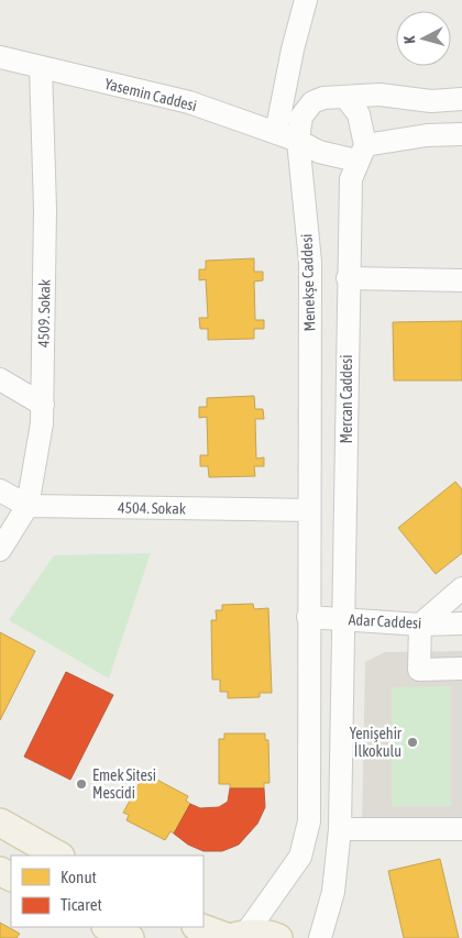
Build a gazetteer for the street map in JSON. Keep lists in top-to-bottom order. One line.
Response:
{"streets":{"street":["Yasemin Caddesi","Menekşe Caddesi","4509. Sokak","Mercan Caddesi","4504. Sokak","Adar Caddesi"]},"crossings":[["Yasemin Caddesi","Menekşe Caddesi"],["Yasemin Caddesi","4509. Sokak"],["Yasemin Caddesi","Mercan Caddesi"],["Menekşe Caddesi","Mercan Caddesi"],["Menekşe Caddesi","4504. Sokak"],["Menekşe Caddesi","Adar Caddesi"],["4509. Sokak","4504. Sokak"],["Mercan Caddesi","Adar Caddesi"]],"places":["Yenişehir İlkokulu","Emek Sitesi Mescidi"],"legend":["Konut","Ticaret"],"north":"left"}
